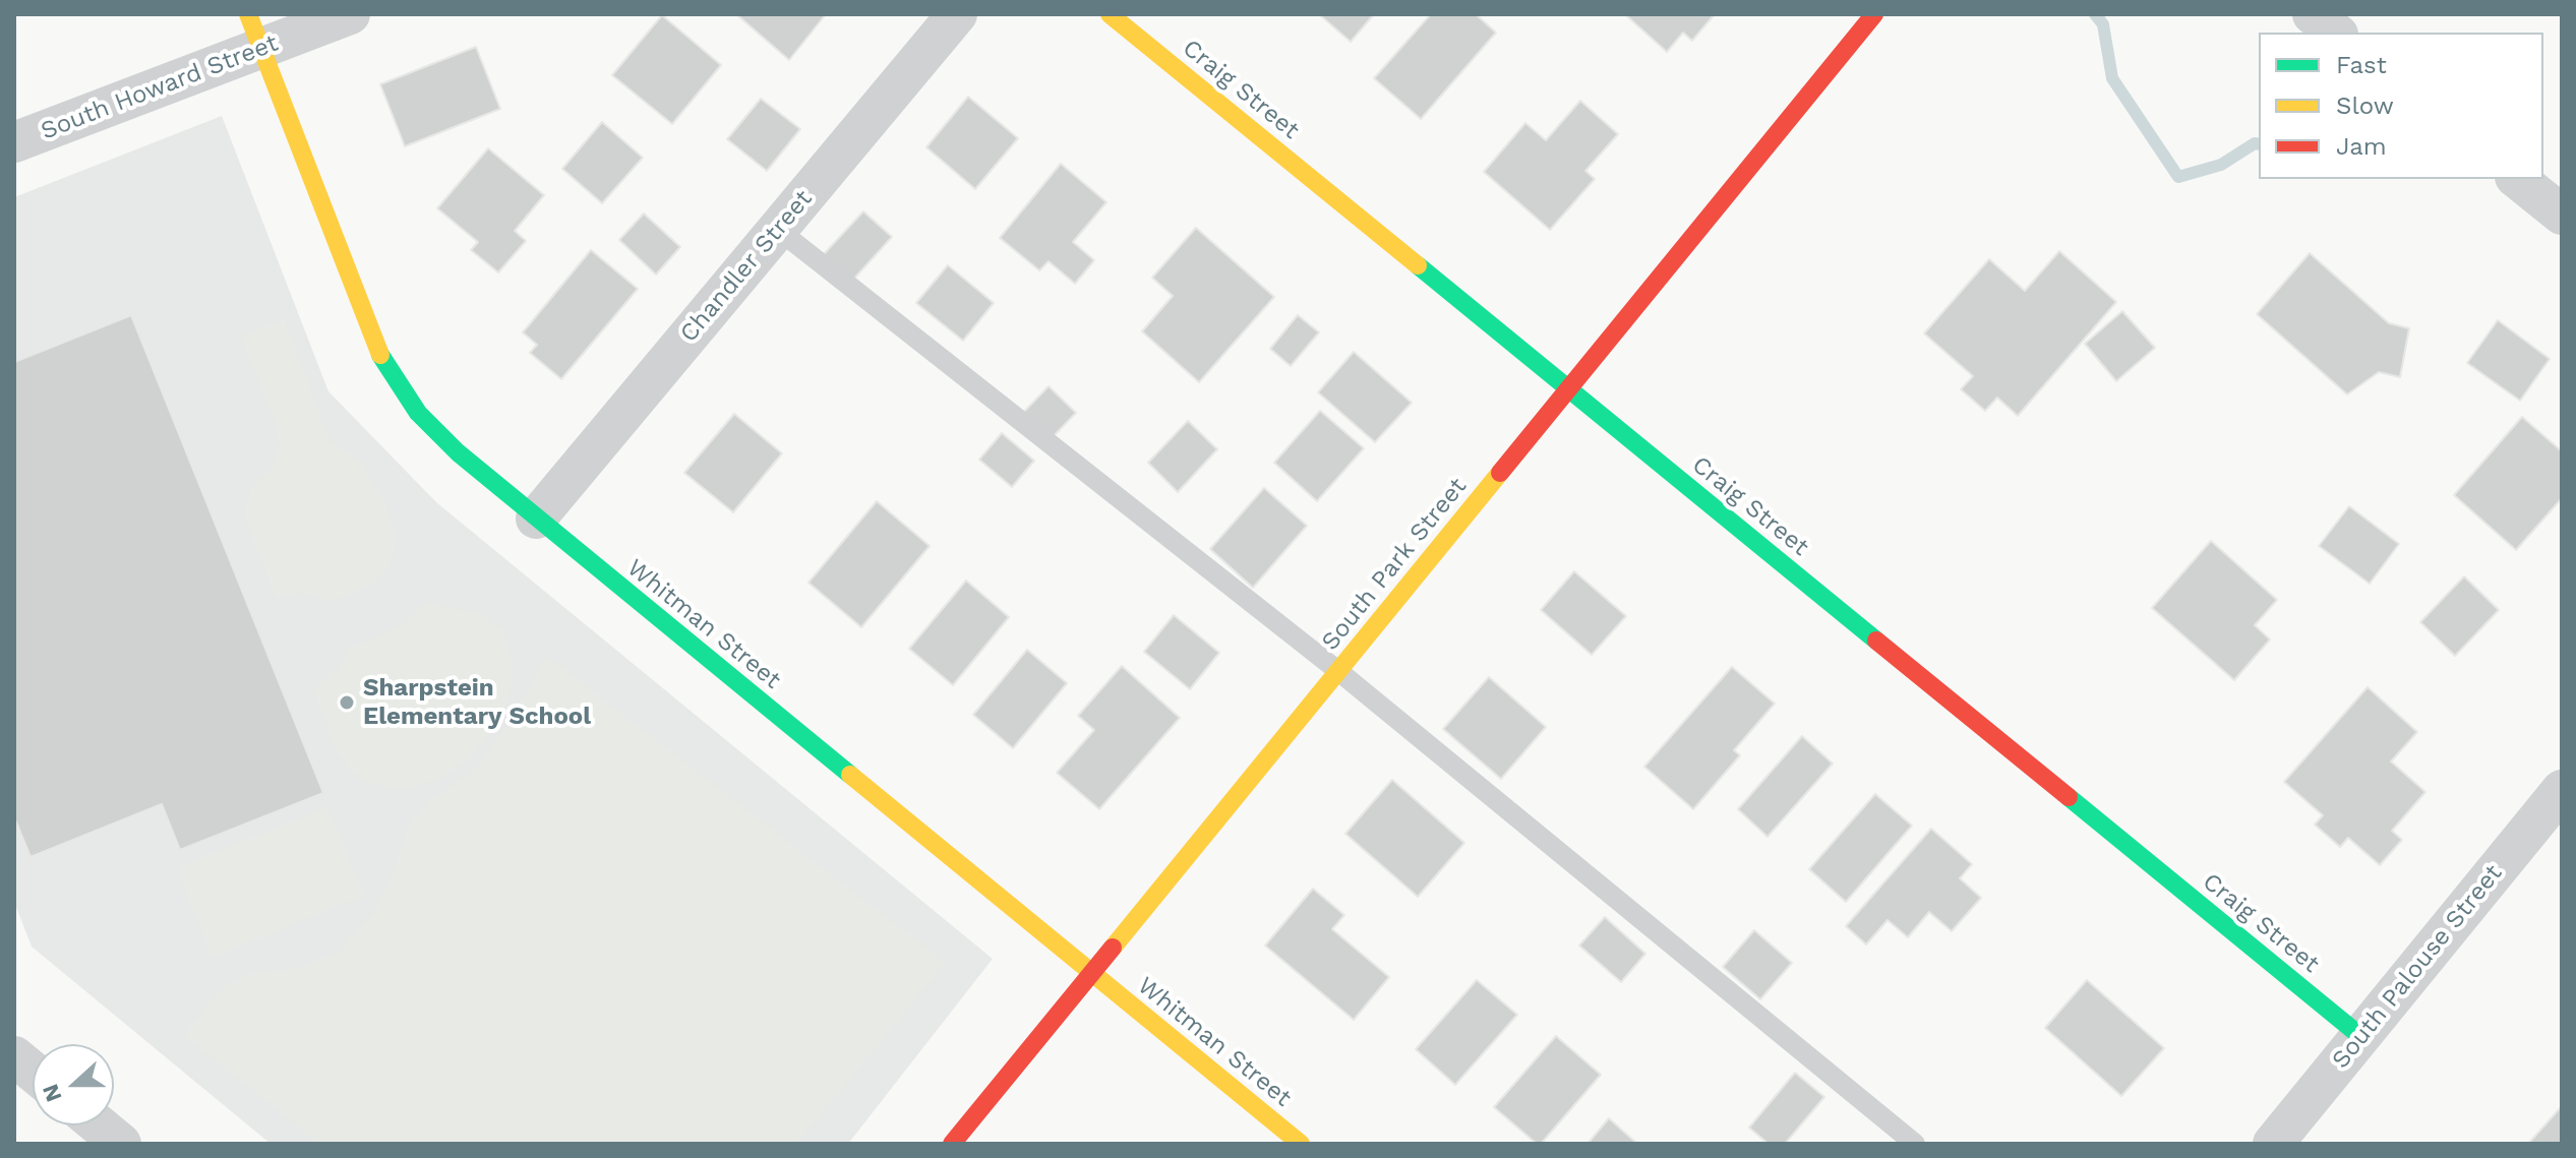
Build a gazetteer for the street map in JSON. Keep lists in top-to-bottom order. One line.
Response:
{"streets":{"street":["South Howard Street","Craig Street","Chandler Street","South Park Street","Whitman Street","South Palouse Street"]},"crossings":[["South Howard Street","Whitman Street"],["Craig Street","South Park Street"],["Craig Street","South Palouse Street"],["Chandler Street","Whitman Street"],["South Park Street","Whitman Street"]],"places":["Sharpstein Elementary School"],"legend":["Fast","Slow","Jam"],"north":"left"}
